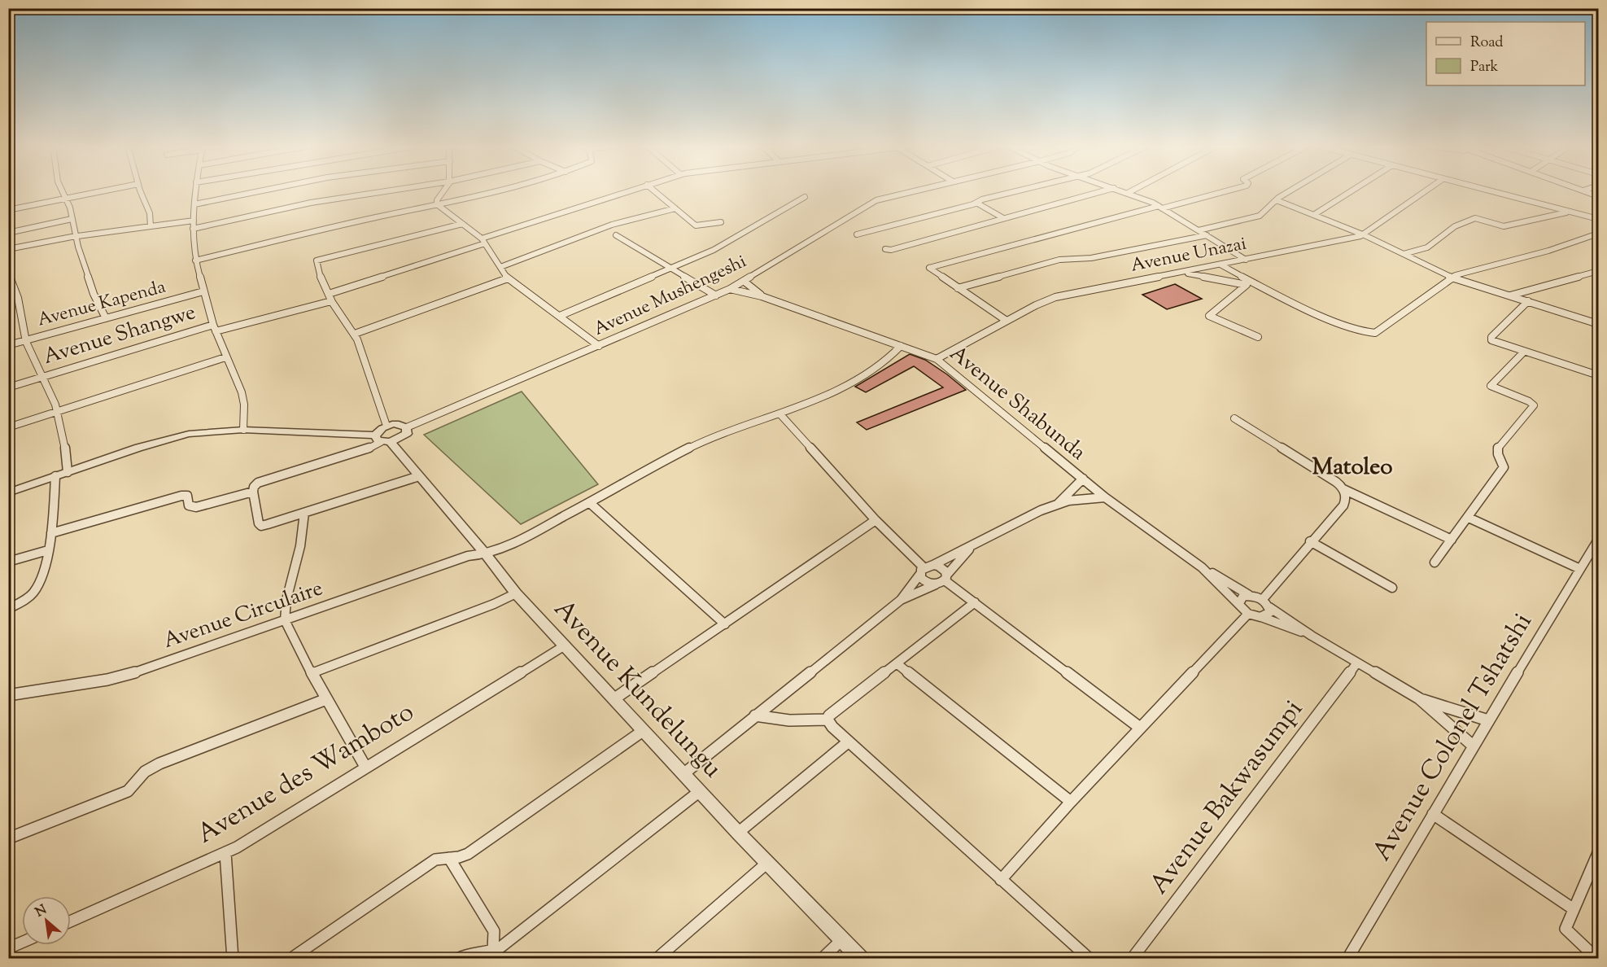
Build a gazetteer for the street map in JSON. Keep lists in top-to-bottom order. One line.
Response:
{"streets":{"street":["Avenue Unazai","Avenue Mushengeshi","Avenue Kapenda","Avenue Shangwe","Avenue Shabunda","Avenue Circulaire","Avenue Kundelungu","Avenue Colonel Tshatshi","Avenue des Wamboto","Avenue Bakwasumpi"]},"crossings":[["Avenue Unazai","Avenue Shabunda"],["Avenue Shabunda","Avenue Circulaire"],["Avenue Circulaire","Avenue Kundelungu"],["Avenue Kundelungu","Avenue des Wamboto"]],"districts":["Matoleo"],"legend":["Road","Park"],"north":"top left"}
